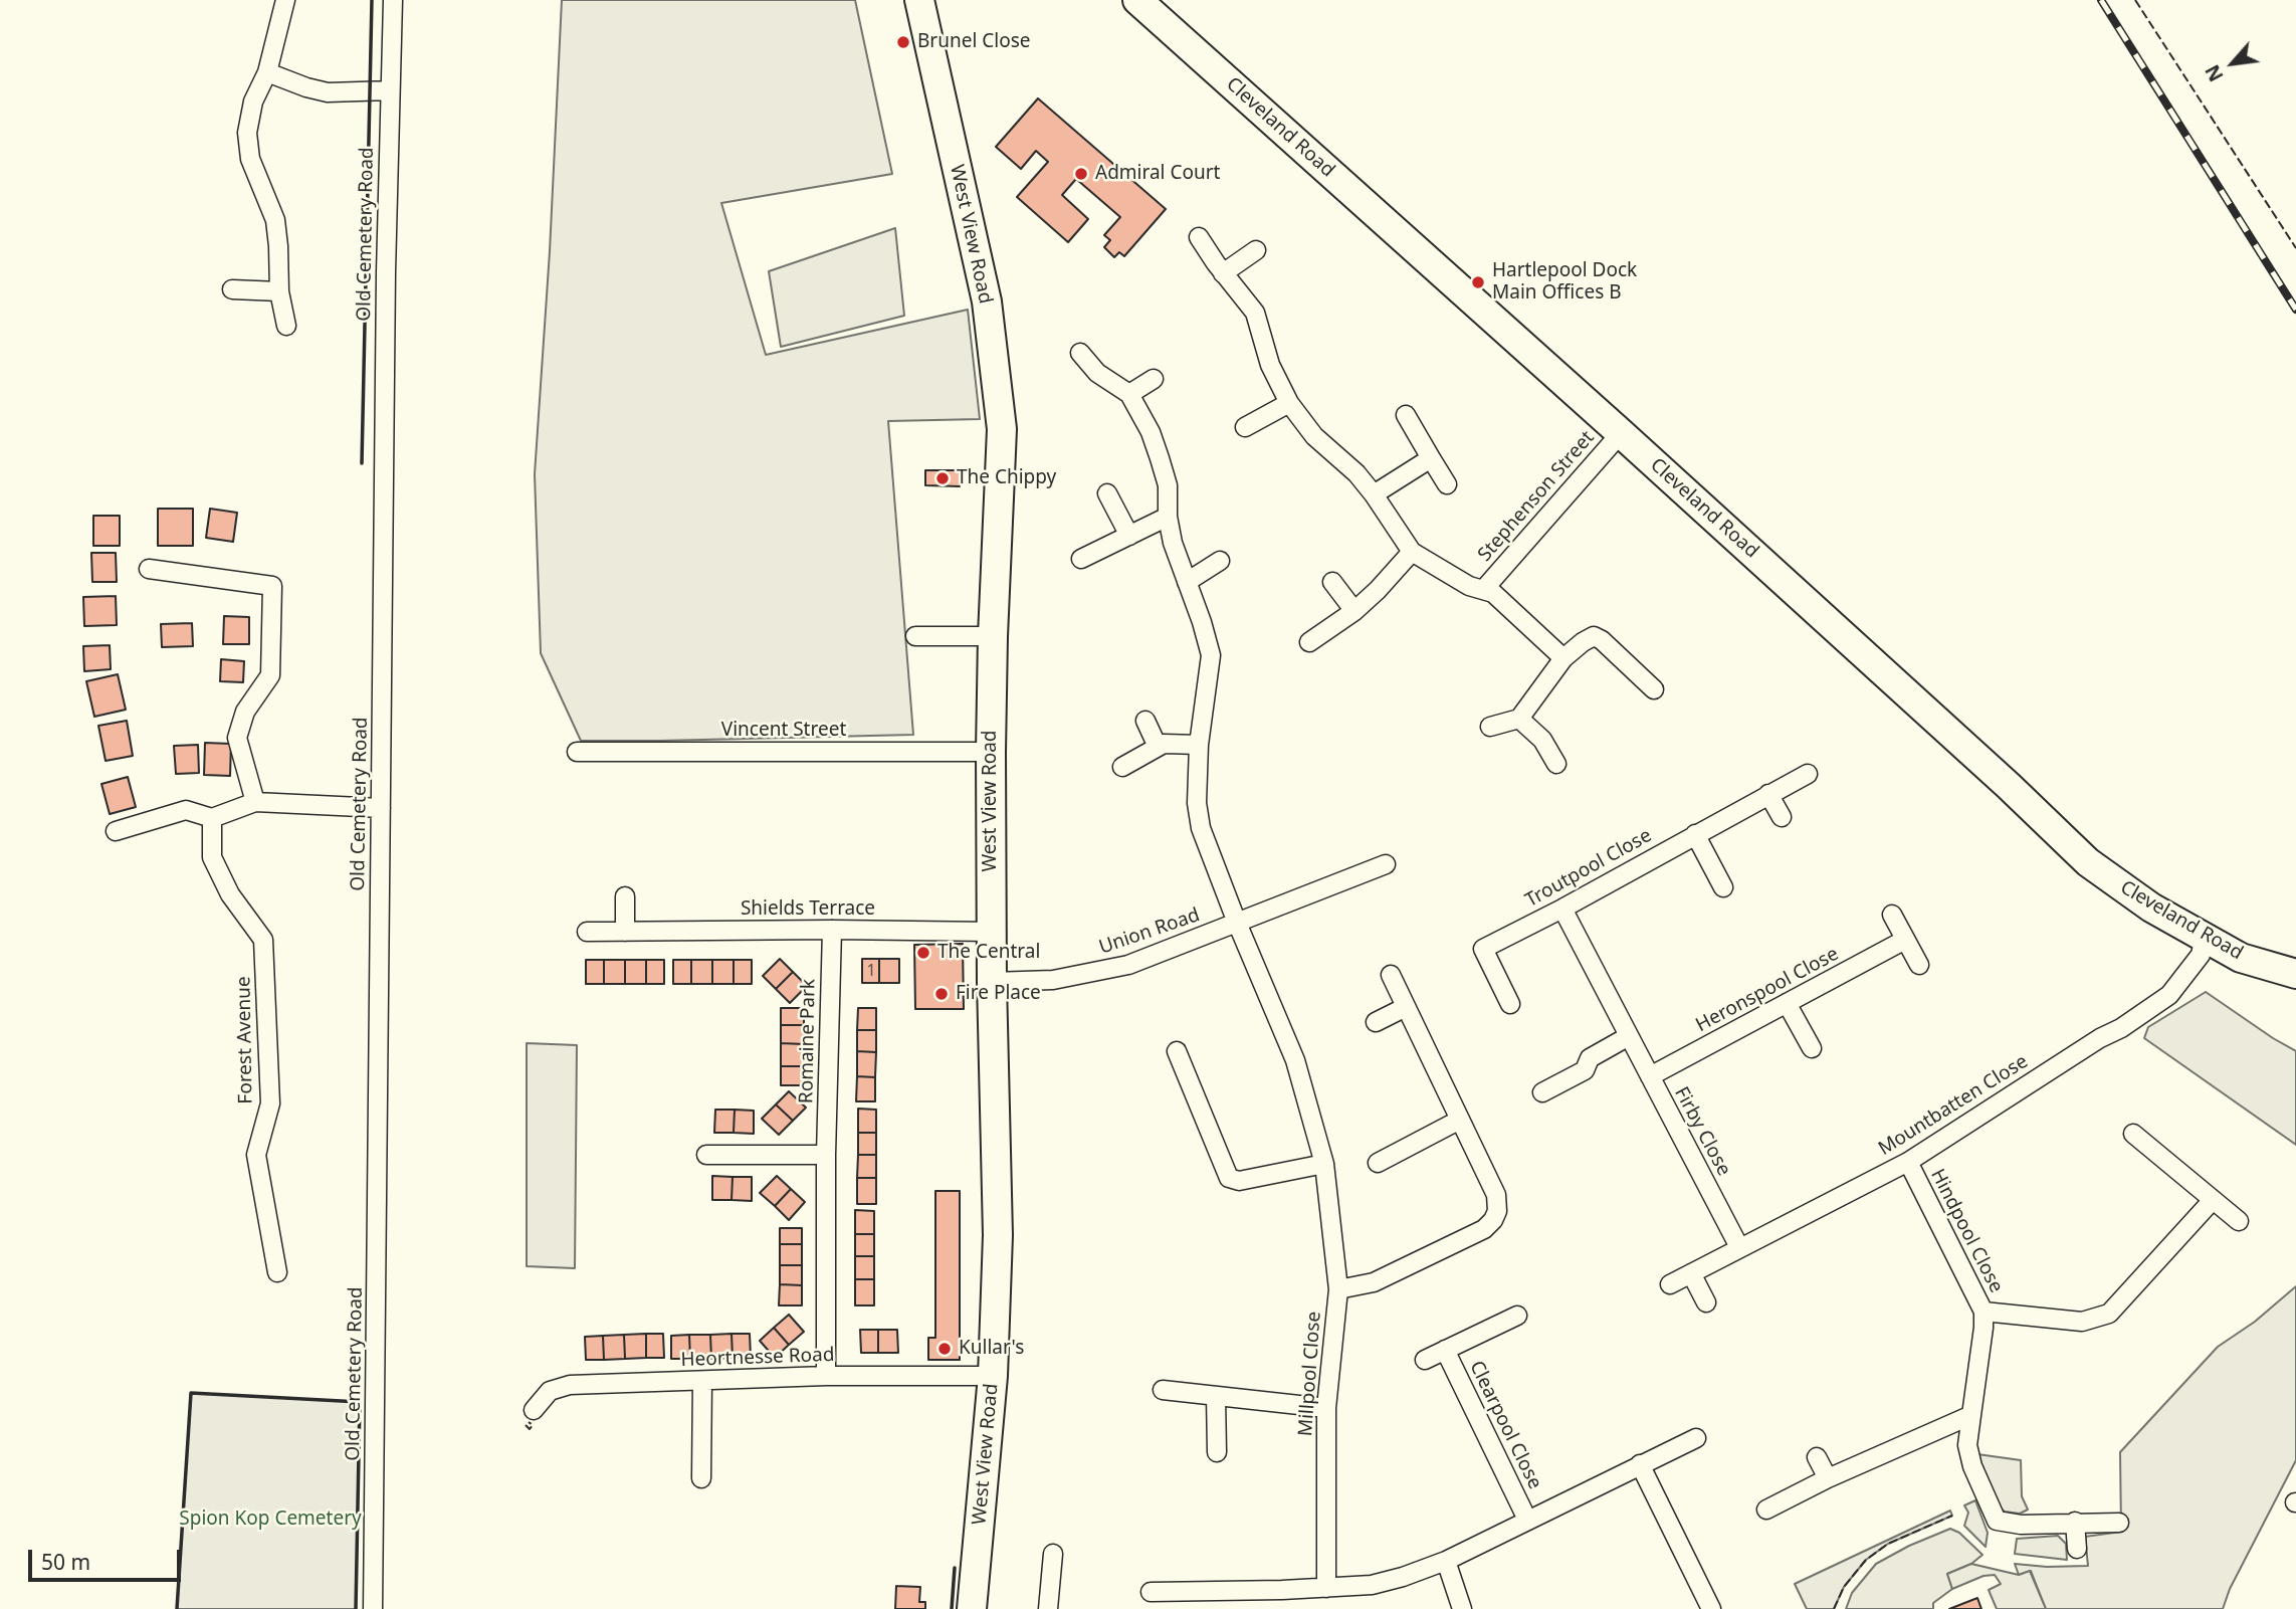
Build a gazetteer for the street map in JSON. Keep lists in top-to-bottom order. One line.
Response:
{"streets":{"main road":["Cleveland Road","West View Road"],"street":["Old Cemetery Road","Stephenson Street","Vincent Street","Troutpool Close","Shields Terrace","Union Road","Heronspool Close","Forest Avenue","Romaine Park","Mountbatten Close","Firby Close","Hindpool Close","Heortnesse Road","Millpool Close","Clearpool Close"]},"crossings":[["Cleveland Road","Stephenson Street"],["Cleveland Road","Mountbatten Close"],["West View Road","Vincent Street"],["West View Road","Shields Terrace"],["West View Road","Union Road"],["West View Road","Heortnesse Road"],["Troutpool Close","Firby Close"],["Shields Terrace","Romaine Park"],["Union Road","Millpool Close"],["Heronspool Close","Firby Close"],["Romaine Park","Heortnesse Road"],["Mountbatten Close","Firby Close"],["Mountbatten Close","Hindpool Close"]],"parks":["Spion Kop Cemetery"],"places":["Brunel Close","Admiral Court","Hartlepool Dock Main Offices B","The Chippy","The Central","Fire Place","Kullar's"],"house_numbers":["1"],"scale_bar":"50 m","north":"bottom left"}
